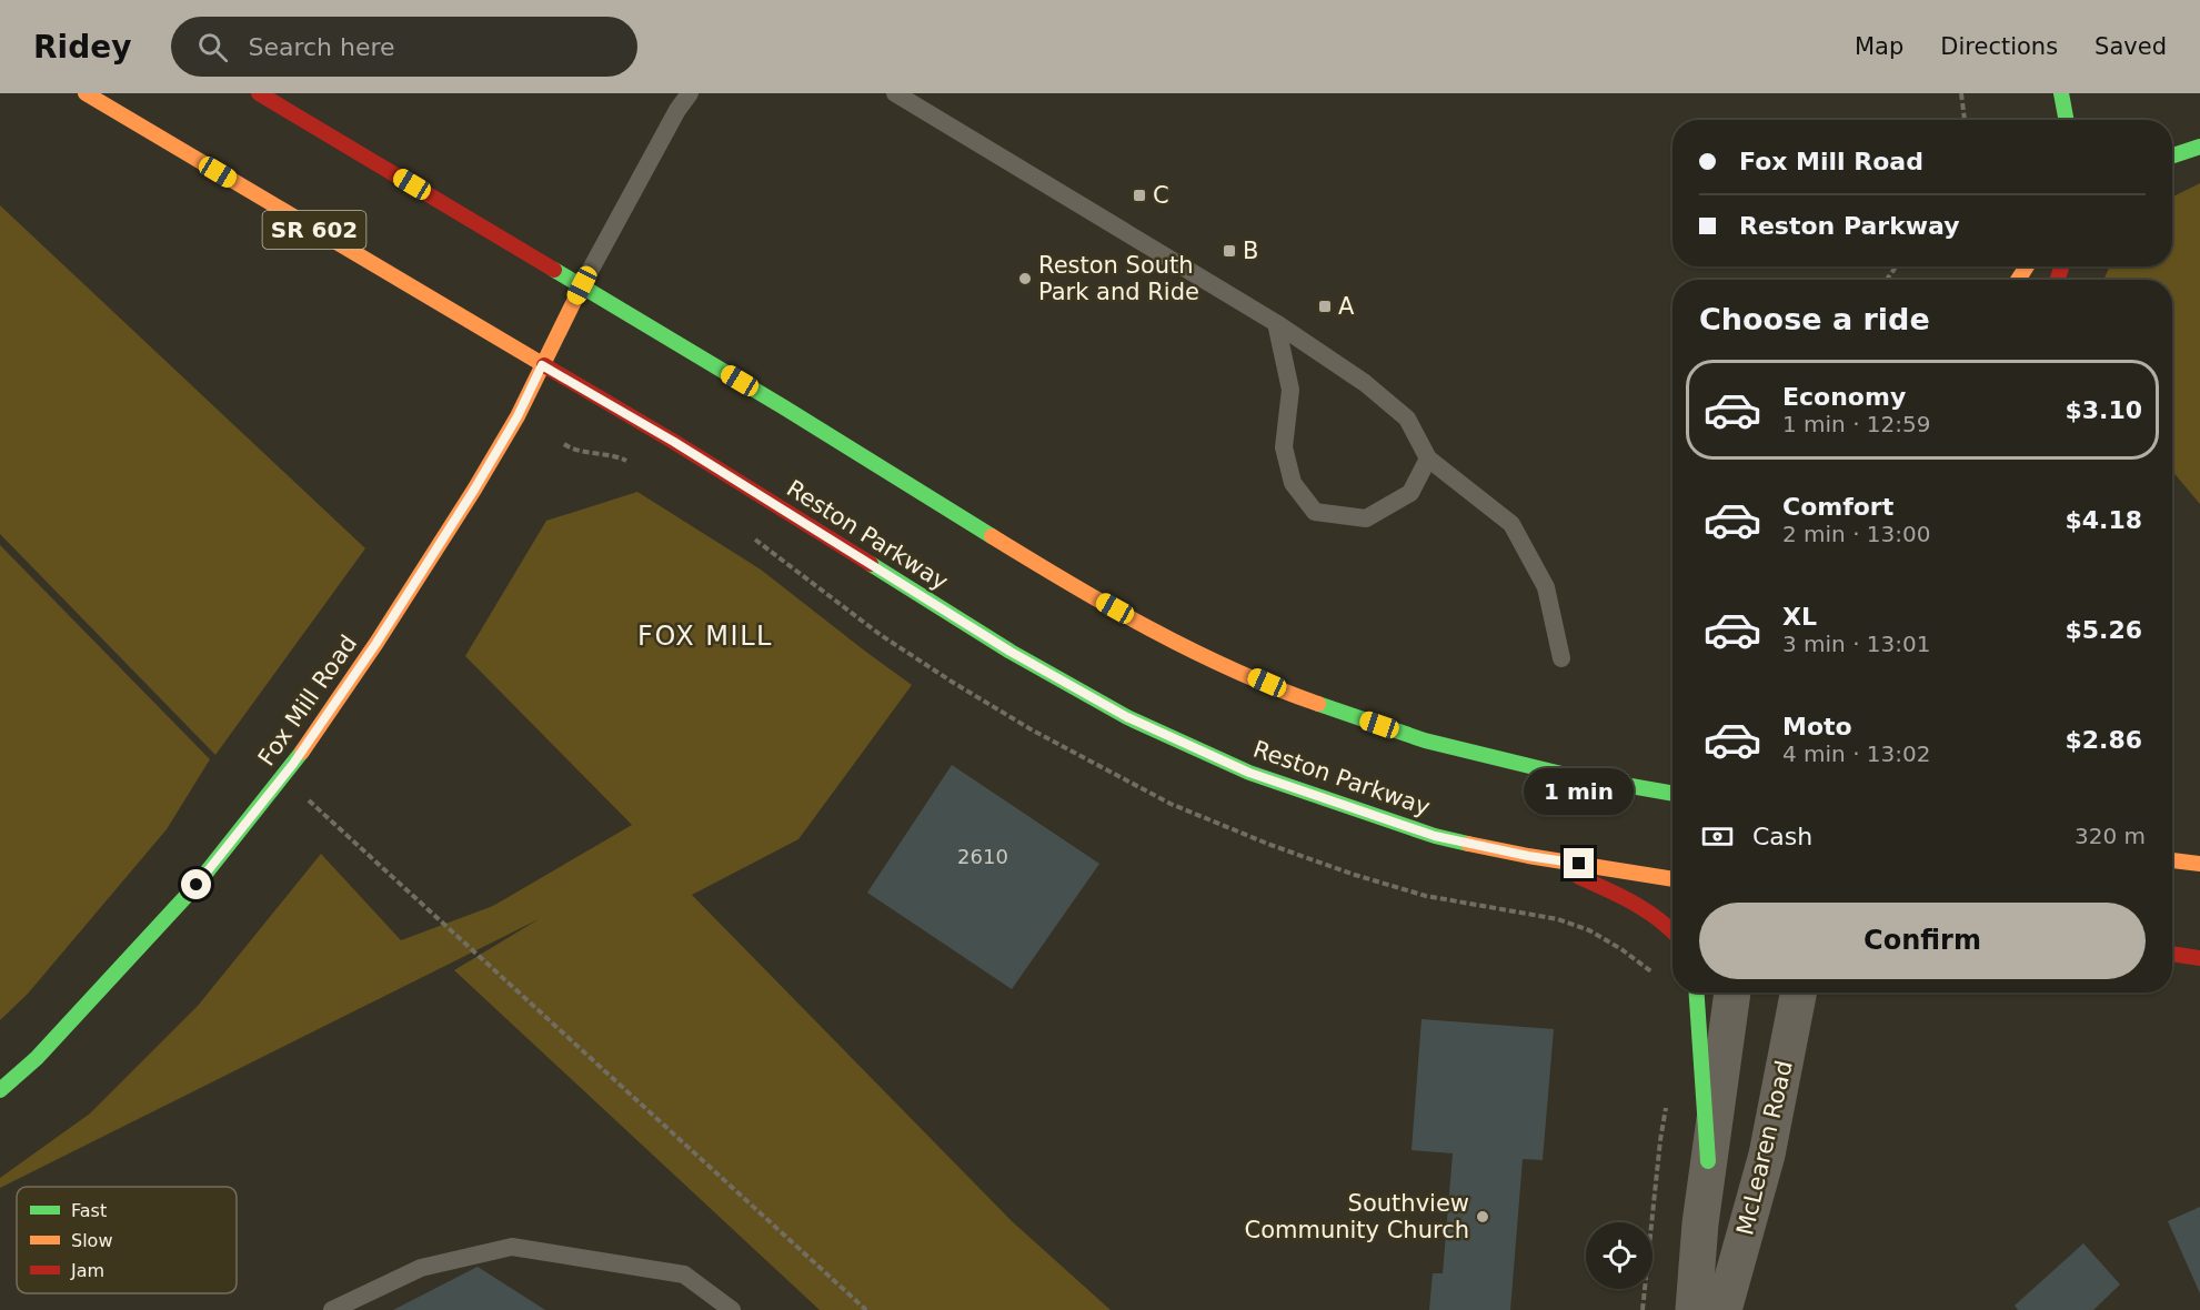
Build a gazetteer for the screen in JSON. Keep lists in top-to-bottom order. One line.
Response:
{"streets":{"main road":["SR 602","Reston Parkway","Fox Mill Road"],"street":["McLearen Road"]},"crossings":[["Reston Parkway","Fox Mill Road"]],"districts":["FOX MILL"],"places":{"transit":["C","B","A"],"other":["Reston South Park and Ride","Southview Community Church"]},"house_numbers":["2610"],"legend":["Fast","Slow","Jam"],"page":{"header":"Ridey","search":"Search here","nav":["Map","Directions","Saved"],"banner":["Fox Mill Road","Reston Parkway"],"heading":"Choose a ride","list":[{"name":"Economy","note":"1 min · 12:59","value":"$3.10"},{"name":"Comfort","note":"2 min · 13:00","value":"$4.18"},{"name":"XL","note":"3 min · 13:01","value":"$5.26"},{"name":"Moto","note":"4 min · 13:02","value":"$2.86"}],"bubble":"1 min","pay":["Cash","320 m"],"buttons":"Confirm"}}
